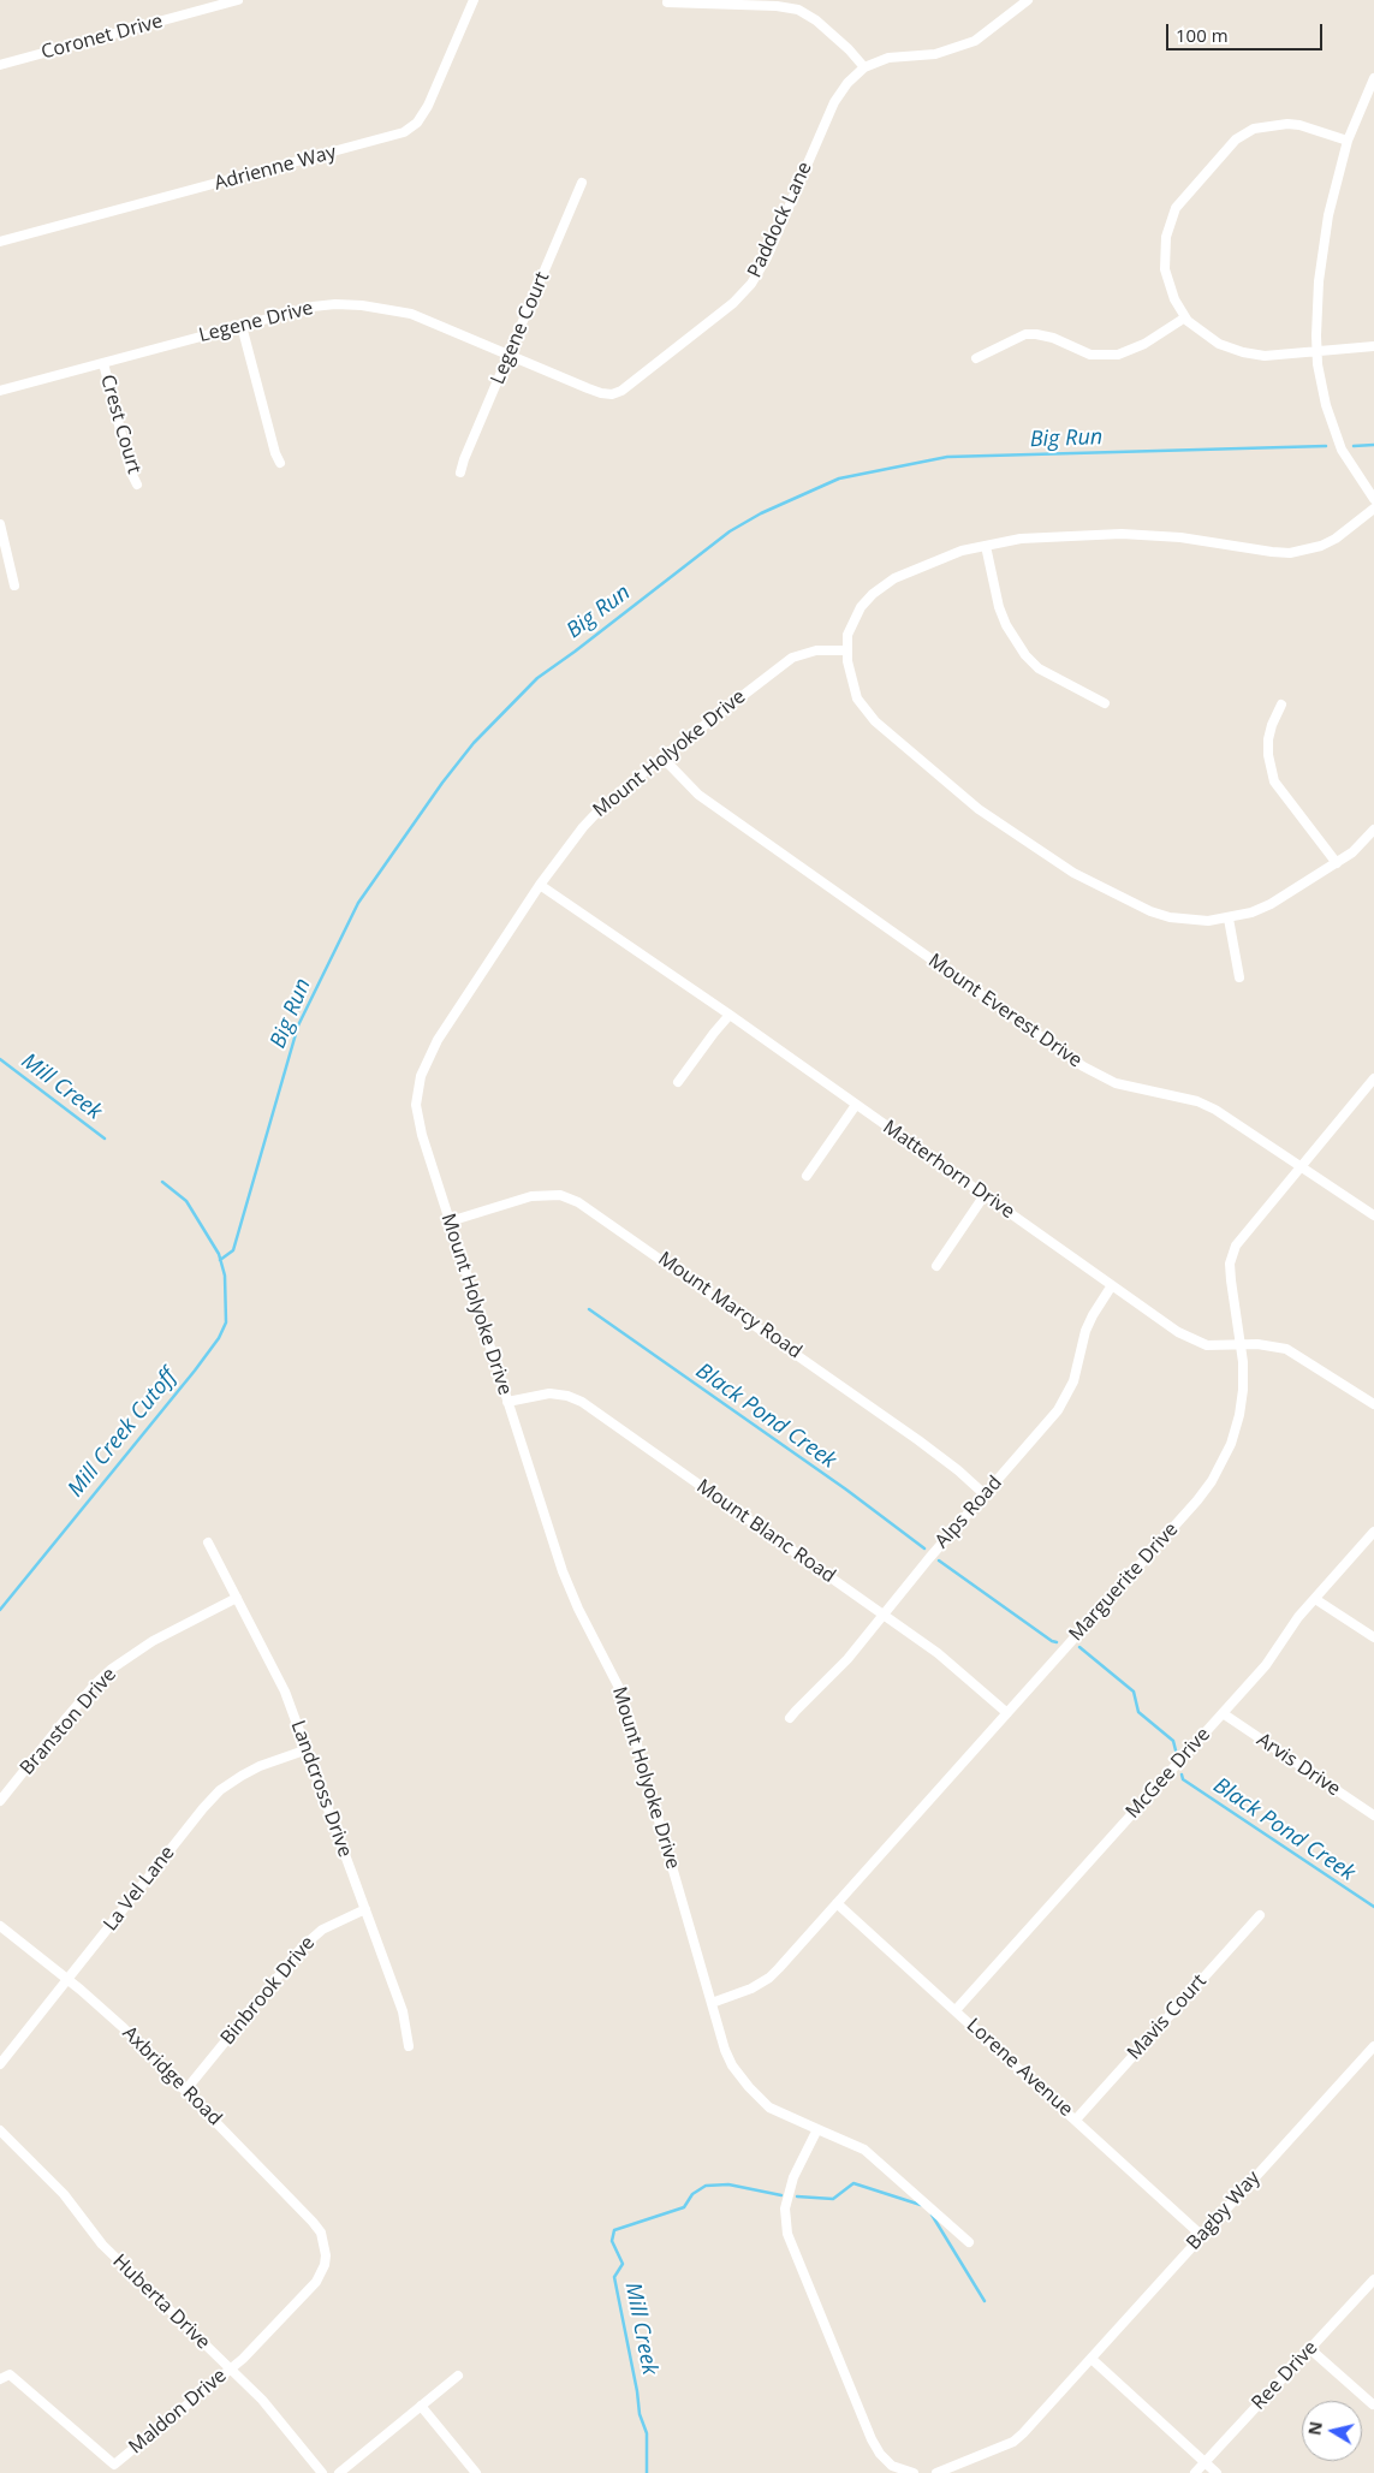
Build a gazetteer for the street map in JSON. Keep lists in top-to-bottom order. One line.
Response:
{"streets":{"street":["Coronet Drive","Adrienne Way","Paddock Lane","Legene Drive","Legene Court","Crest Court","Mount Holyoke Drive","Mount Everest Drive","Matterhorn Drive","Mount Marcy Road","Alps Road","Mount Blanc Road","Marguerite Drive","Branston Drive","Arvis Drive","McGee Drive","Landcross Drive","La Vel Lane","Binbrook Drive","Mavis Court","Lorene Avenue","Axbridge Road","Bagby Way","Huberta Drive","Ree Drive","Maldon Drive"]},"crossings":[["Paddock Lane","Legene Drive"],["Paddock Lane","Legene Court"],["Legene Drive","Legene Court"],["Legene Drive","Crest Court"],["Mount Holyoke Drive","Mount Everest Drive"],["Mount Holyoke Drive","Matterhorn Drive"],["Mount Holyoke Drive","Mount Marcy Road"],["Mount Holyoke Drive","Mount Blanc Road"],["Mount Holyoke Drive","Marguerite Drive"],["Mount Everest Drive","Marguerite Drive"],["Matterhorn Drive","Alps Road"],["Matterhorn Drive","Marguerite Drive"],["Mount Marcy Road","Alps Road"],["Alps Road","Mount Blanc Road"],["Mount Blanc Road","Marguerite Drive"],["Marguerite Drive","Lorene Avenue"],["Branston Drive","Landcross Drive"],["Arvis Drive","McGee Drive"],["McGee Drive","Lorene Avenue"],["Landcross Drive","La Vel Lane"],["Landcross Drive","Binbrook Drive"],["La Vel Lane","Axbridge Road"],["Binbrook Drive","Axbridge Road"],["Mavis Court","Lorene Avenue"],["Lorene Avenue","Bagby Way"],["Axbridge Road","Maldon Drive"],["Huberta Drive","Maldon Drive"]],"water":["Big Run","Mill Creek","Black Pond Creek","Mill Creek Cutoff"],"scale_bar":"100 m","north":"left"}
